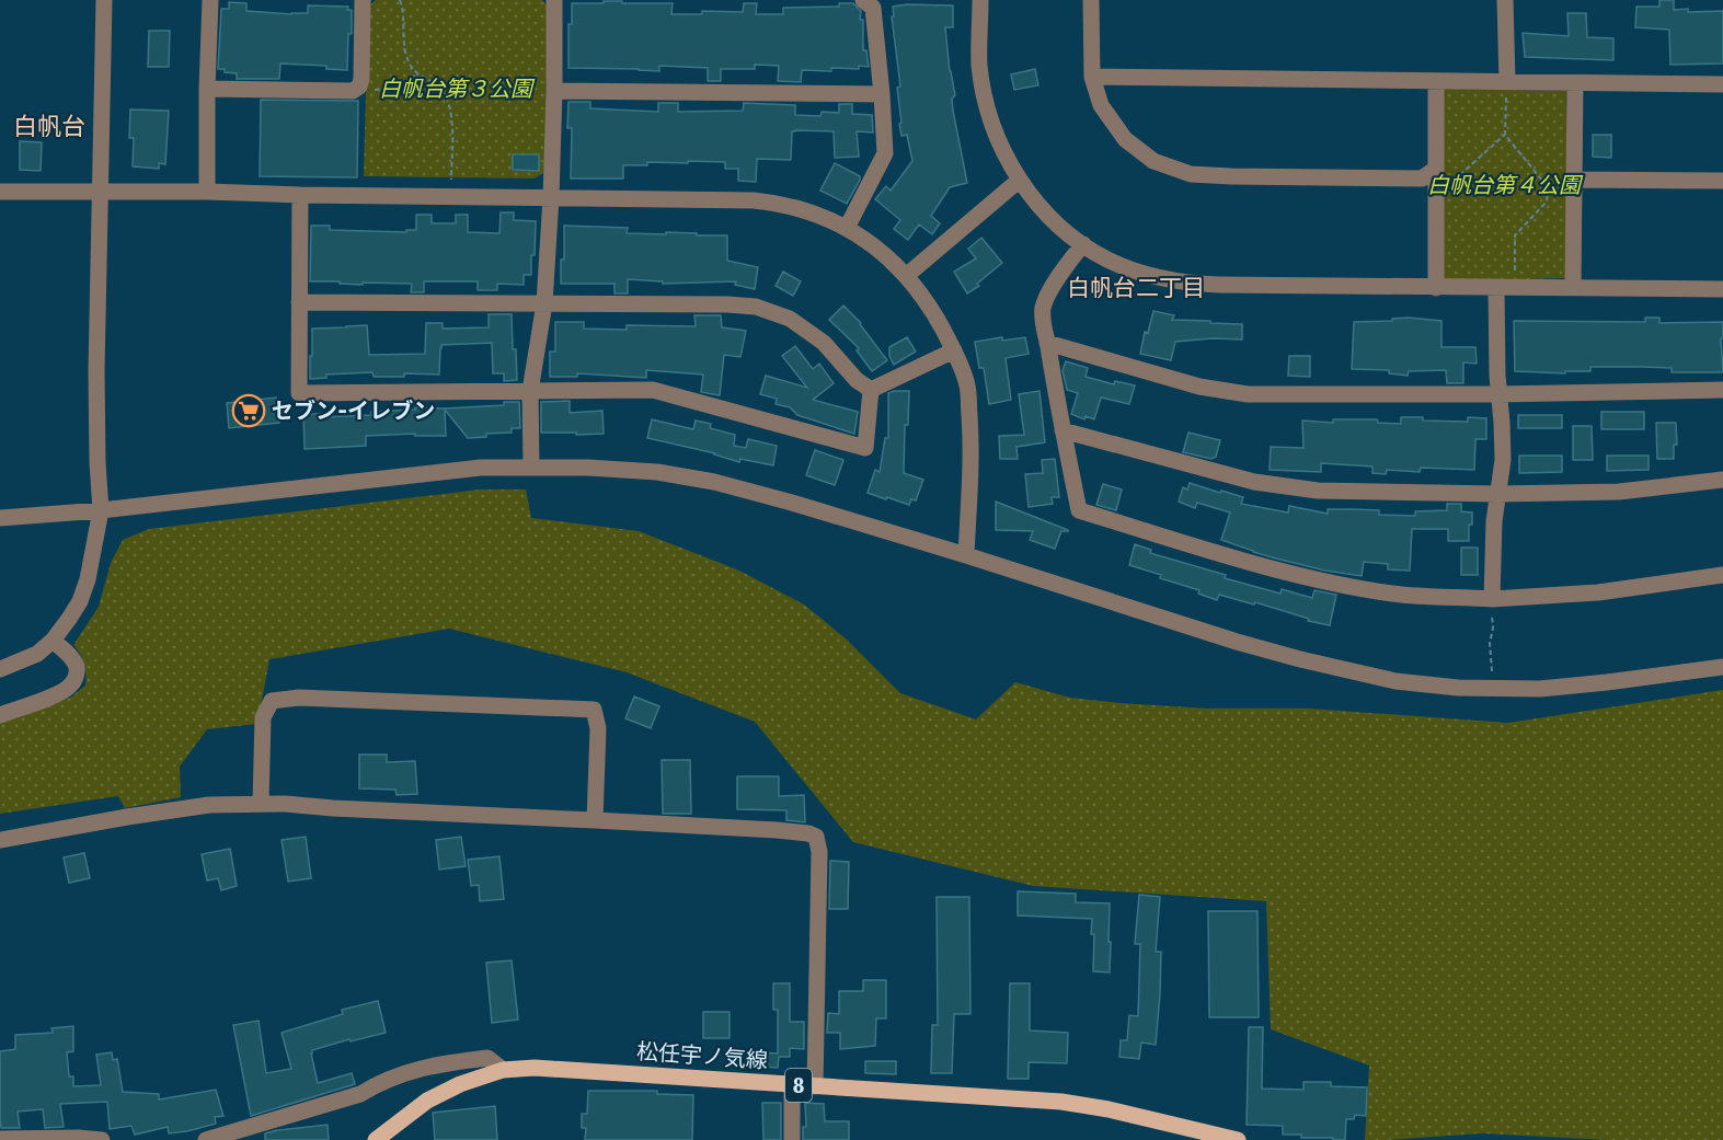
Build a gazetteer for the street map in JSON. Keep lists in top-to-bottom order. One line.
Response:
{"streets":{"main road":["松任宇ノ気線","8"]},"districts":["白帆台","白帆台二丁目"],"parks":["白帆台第３公園","白帆台第４公園"],"places":{"supermarket":["セブン-イレブン"]}}
